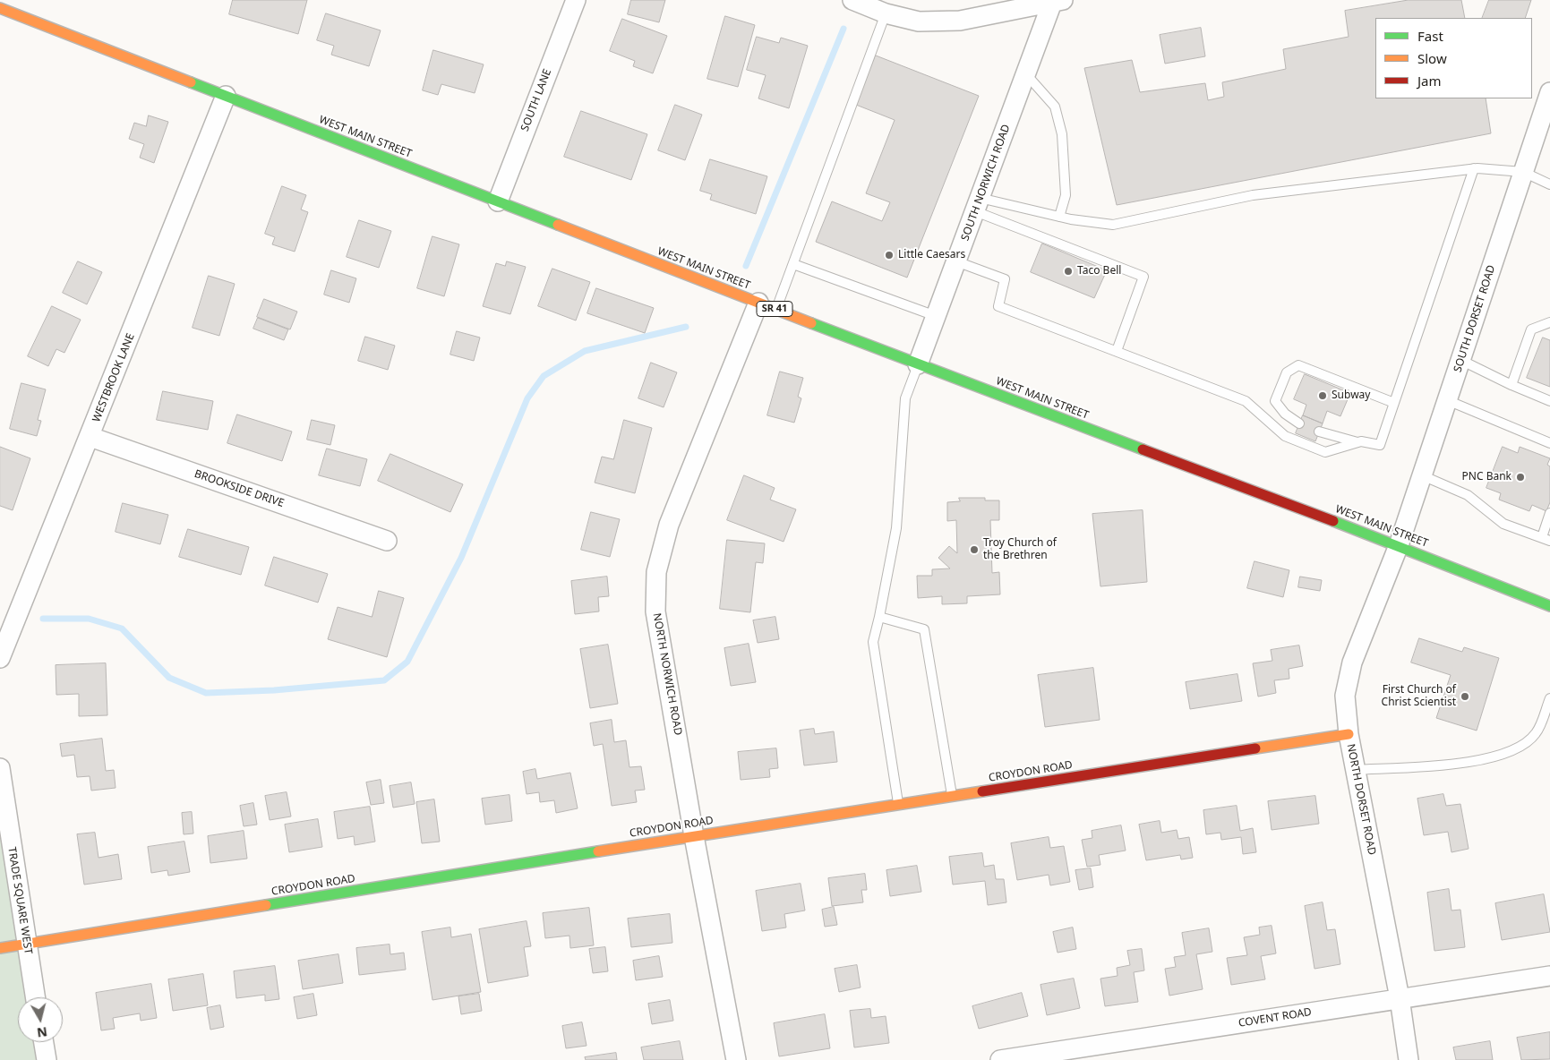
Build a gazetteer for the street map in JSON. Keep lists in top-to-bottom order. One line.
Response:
{"streets":{"main road":["WEST MAIN STREET","SR 41","CROYDON ROAD"],"street":["SOUTH LANE","SOUTH NORWICH ROAD","SOUTH DORSET ROAD","WESTBROOK LANE","BROOKSIDE DRIVE","NORTH NORWICH ROAD","NORTH DORSET ROAD","TRADE SQUARE WEST","COVENT ROAD"]},"crossings":[["SOUTH LANE","WEST MAIN STREET"],["WEST MAIN STREET","SOUTH NORWICH ROAD"],["WEST MAIN STREET","SOUTH DORSET ROAD"],["WEST MAIN STREET","WESTBROOK LANE"],["WEST MAIN STREET","NORTH NORWICH ROAD"],["WEST MAIN STREET","NORTH DORSET ROAD"],["SOUTH DORSET ROAD","NORTH DORSET ROAD"],["WESTBROOK LANE","BROOKSIDE DRIVE"],["NORTH NORWICH ROAD","CROYDON ROAD"],["CROYDON ROAD","NORTH DORSET ROAD"],["CROYDON ROAD","TRADE SQUARE WEST"],["NORTH DORSET ROAD","COVENT ROAD"]],"places":["Little Caesars","Taco Bell","Subway","PNC Bank","Troy Church of the Brethren","First Church of Christ Scientist"],"legend":["Fast","Slow","Jam"],"north":"bottom"}
